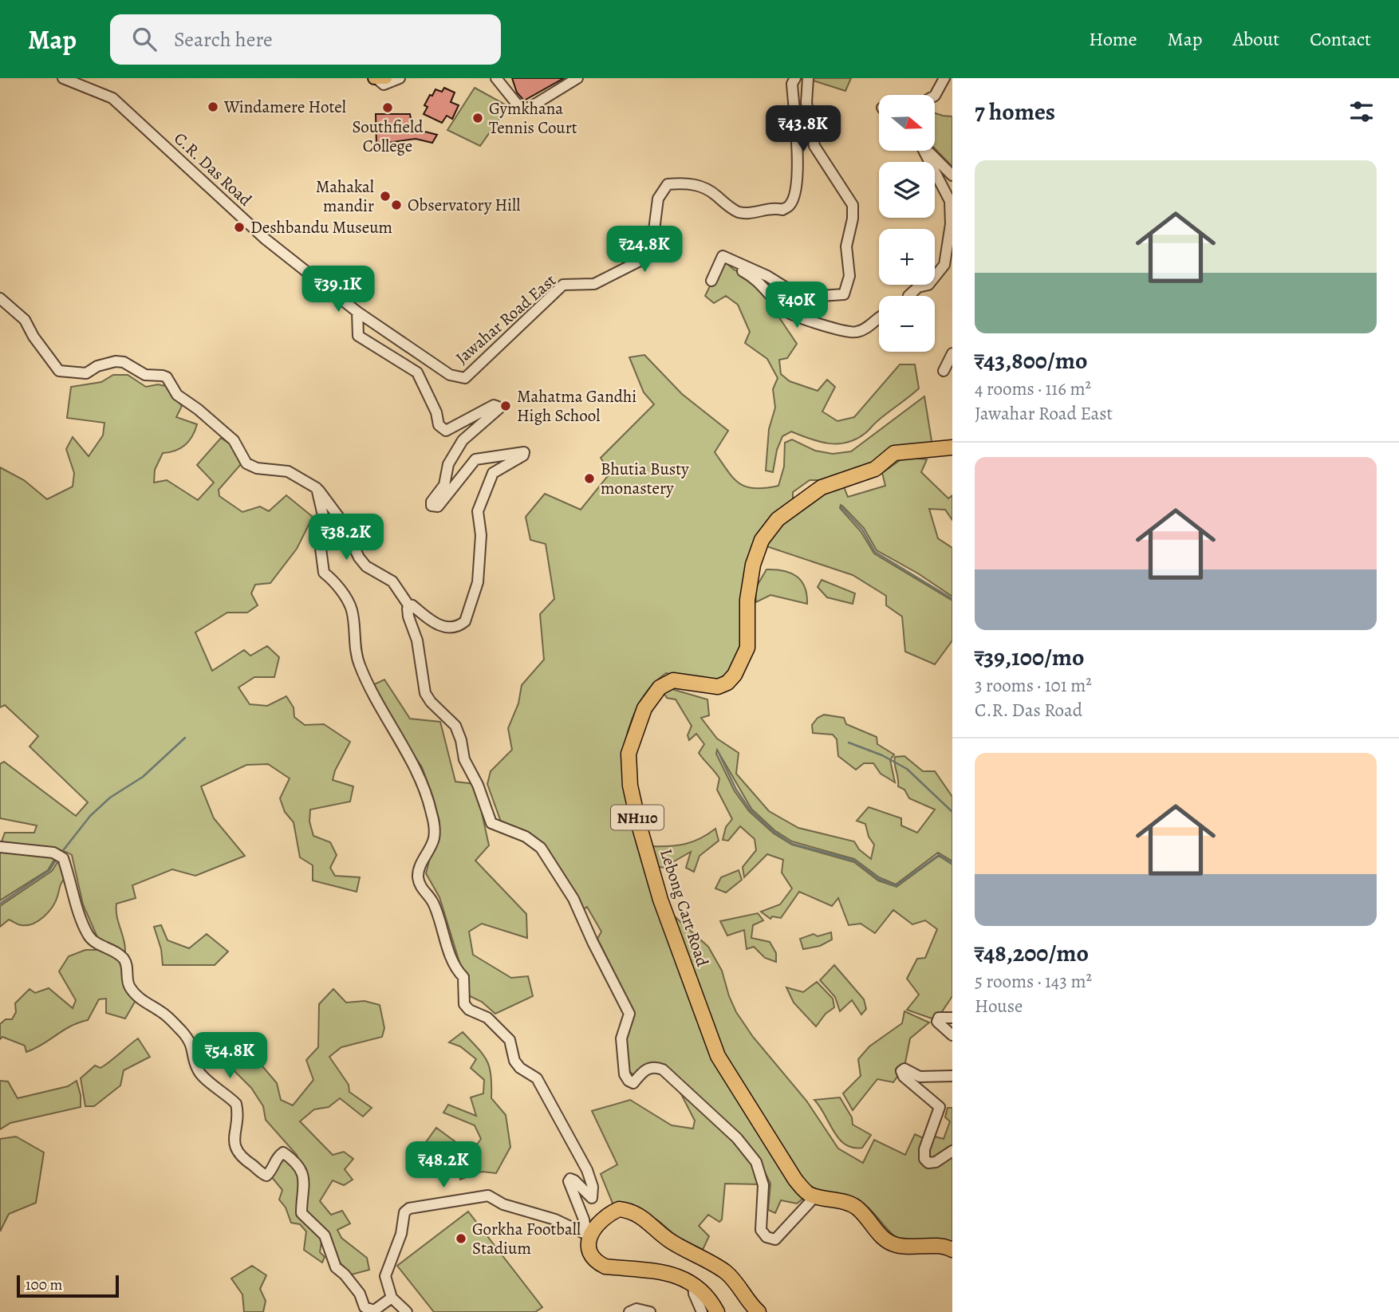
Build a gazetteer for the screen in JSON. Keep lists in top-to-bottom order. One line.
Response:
{"streets":{"highway":["NH110","Lebong Cart Road"],"street":["C.R. Das Road","Jawahar Road East"]},"crossings":[["C.R. Das Road","Jawahar Road East"]],"places":["Windamere Hotel","Southfield College","Gymkhana Tennis Court","Mahakal mandir","Observatory Hill","Deshbandu Museum","Mahatma Gandhi High School","Bhutia Busty monastery","Gorkha Football Stadium"],"scale_bar":"100 m","north":"right","page":{"header":"Map","search":"Search here","nav":["Home","Map","About","Contact"],"heading":"7 homes","map_buttons":["+","−"],"price":["₹43.8K","₹24.8K","₹39.1K","₹40K","₹38.2K","₹54.8K","₹48.2K"],"list":[{"name":"₹43,800/mo","note":"4 rooms · 116 m² · Jawahar Road East"},{"name":"₹39,100/mo","note":"3 rooms · 101 m² · C.R. Das Road"},{"name":"₹48,200/mo","note":"5 rooms · 143 m² · House"}],"scale":"100 m"}}
